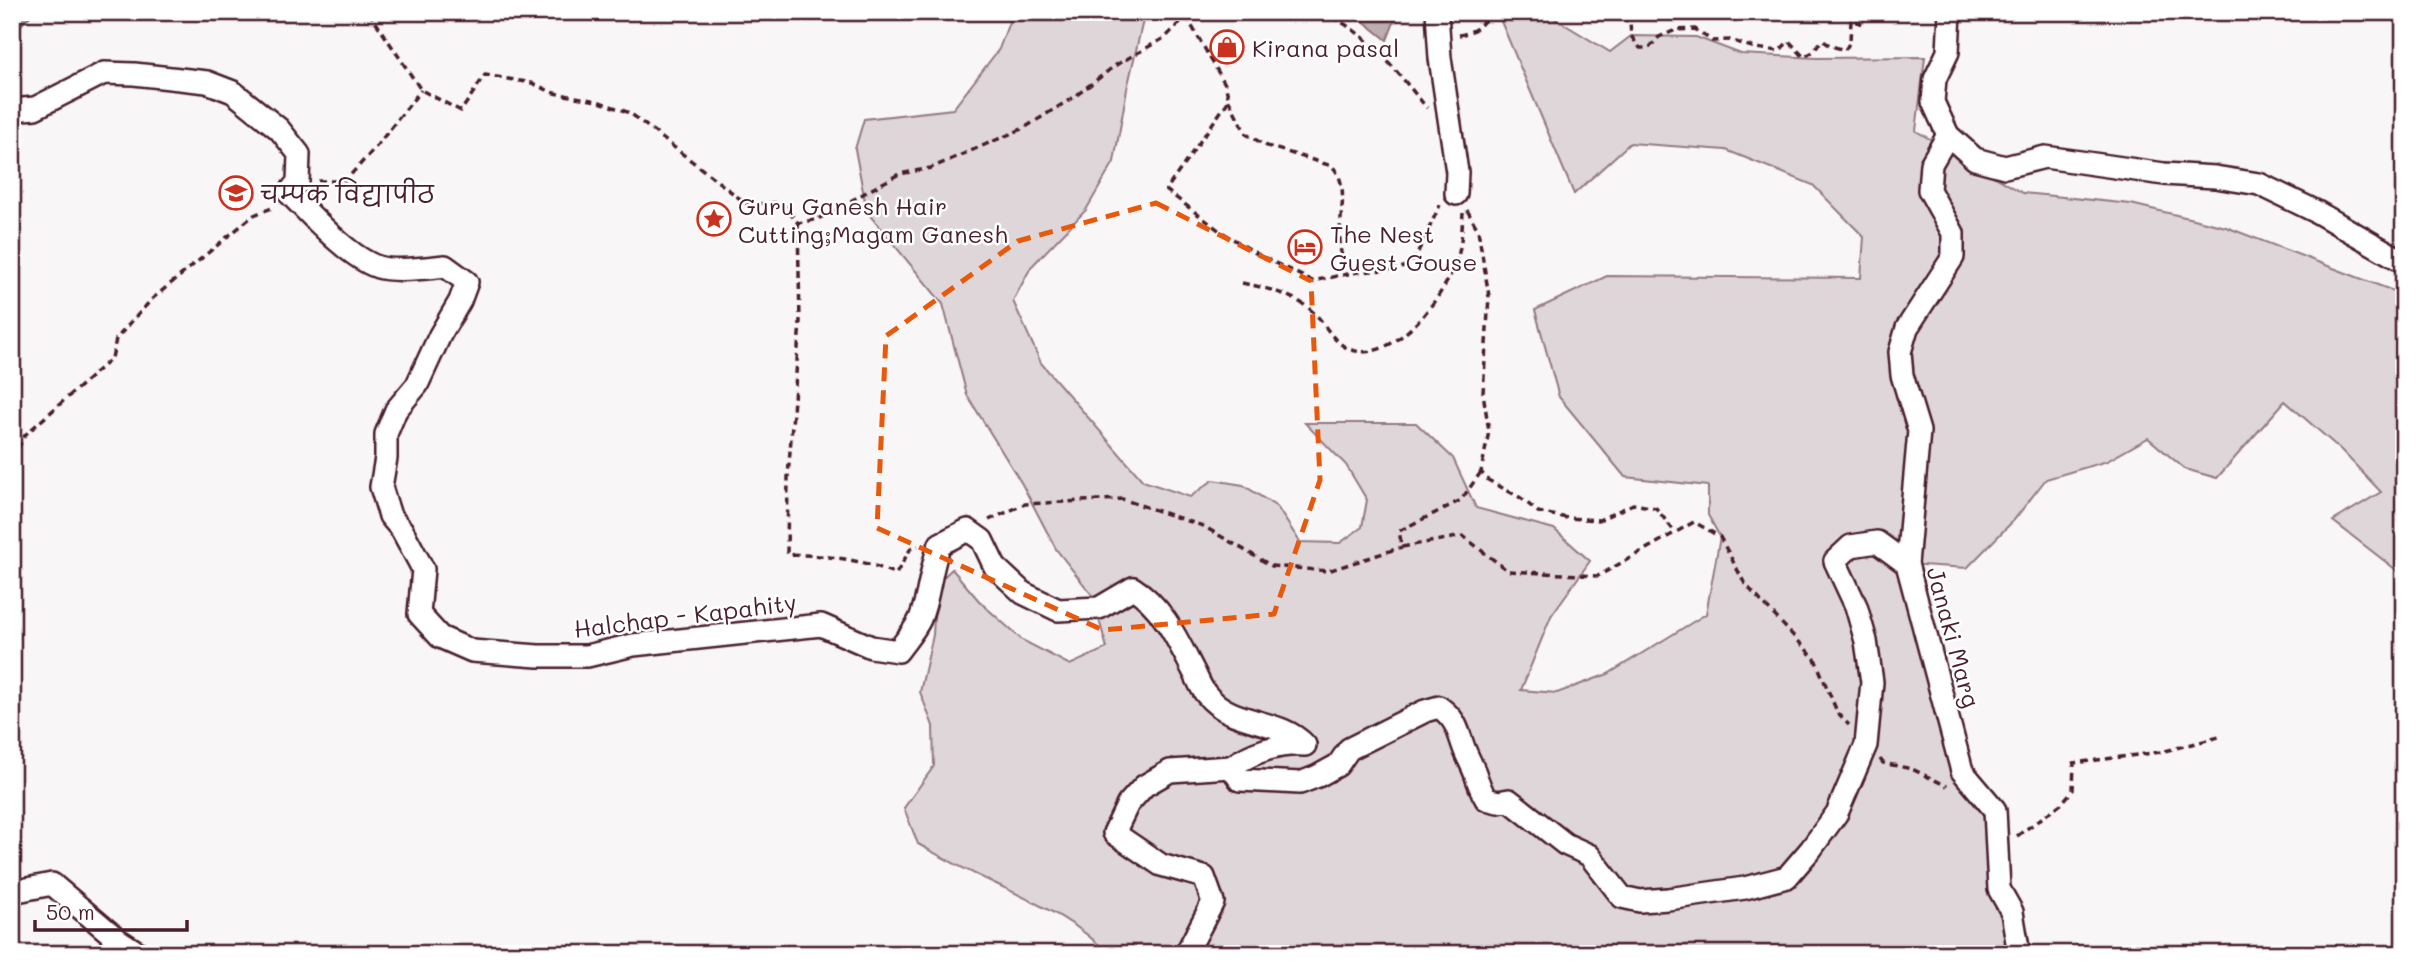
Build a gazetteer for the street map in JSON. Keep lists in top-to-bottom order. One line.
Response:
{"streets":{"street":["Halchap - Kapahity","Janaki Marg"]},"places":{"shop":["Kirana pasal"],"school or university":["चम्पक विद्यापीठ"],"place":["Guru Ganesh Hair Cutting;Magam Ganesh"],"hotel":["The Nest Guest Gouse"]},"scale_bar":"50 m"}
